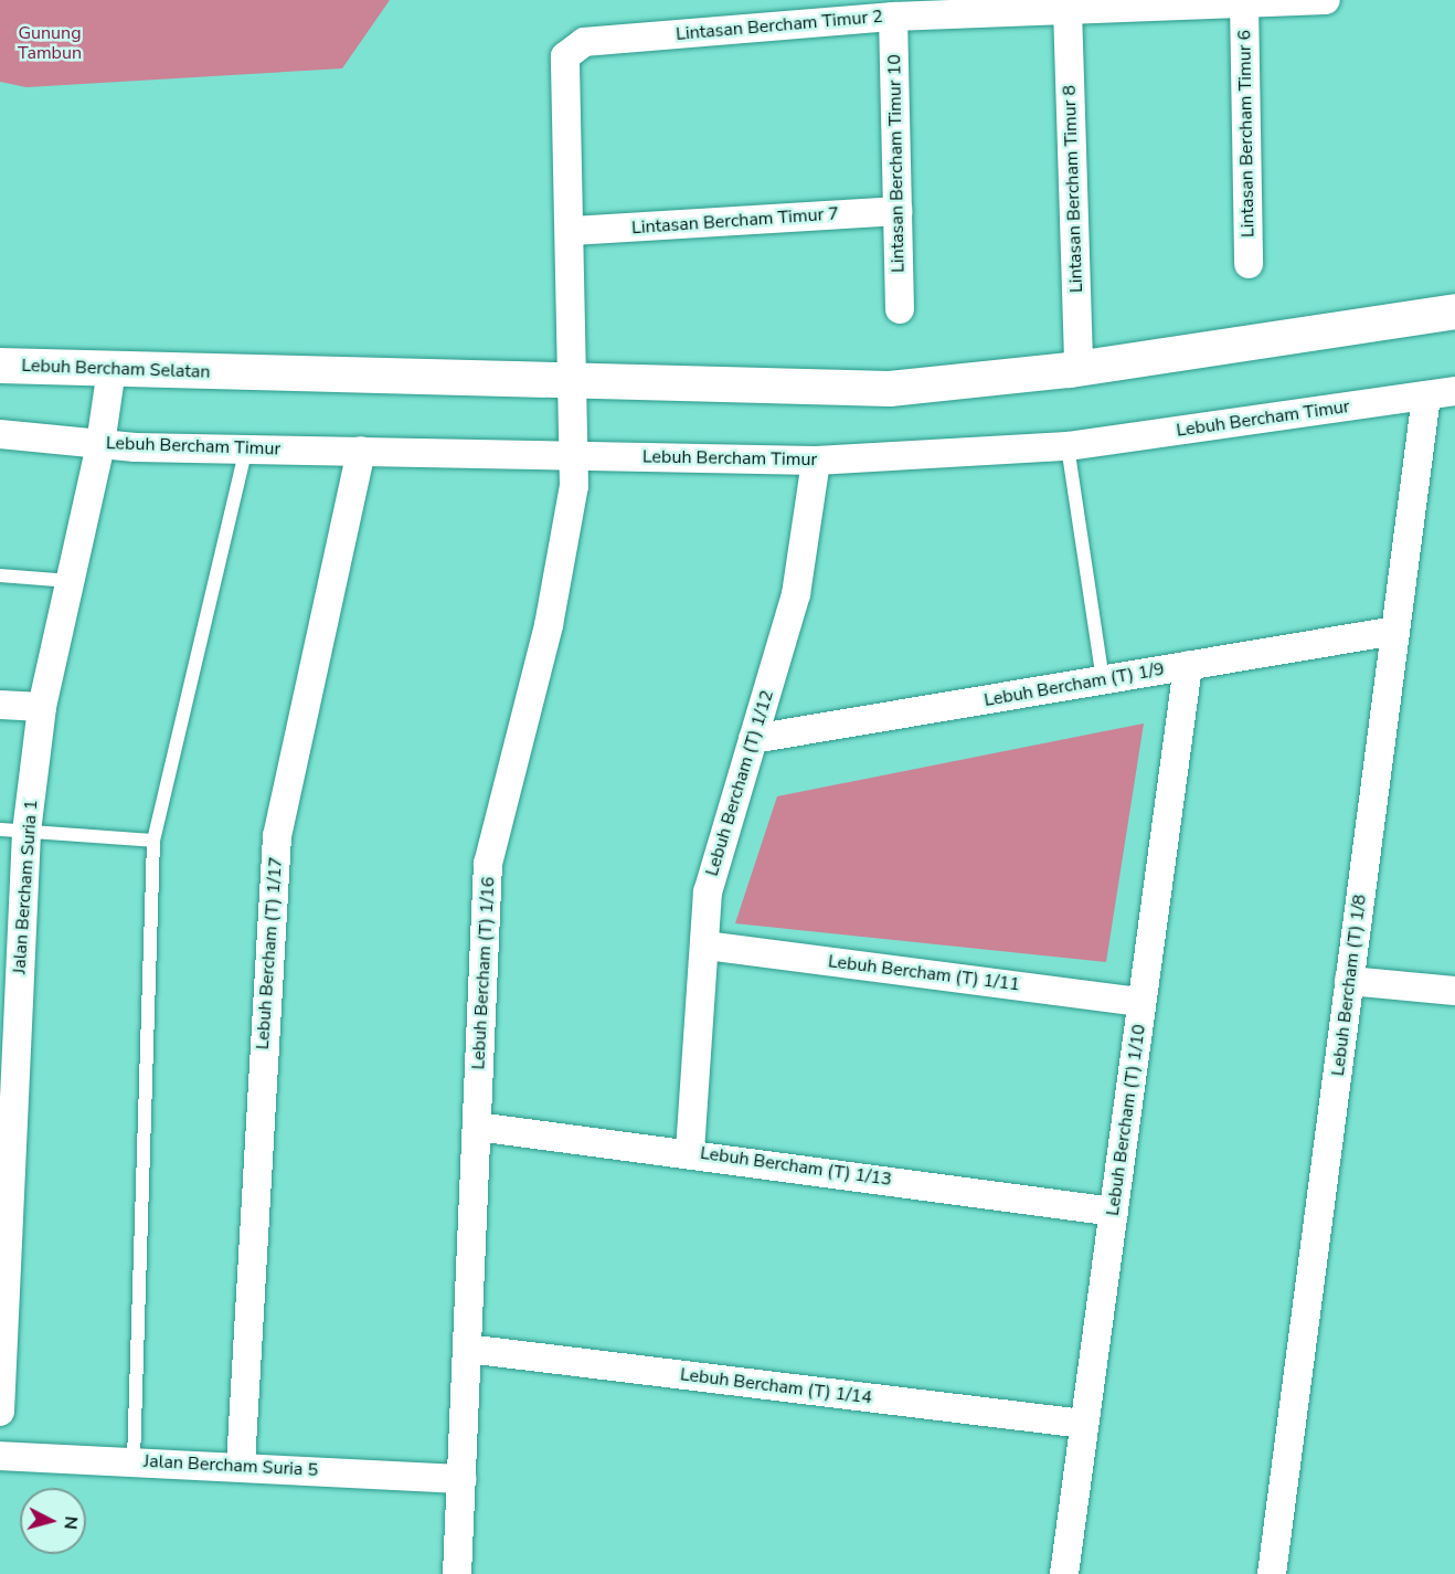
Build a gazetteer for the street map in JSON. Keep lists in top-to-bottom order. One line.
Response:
{"streets":{"street":["Lintasan Bercham Timur 2","Lintasan Bercham Timur 6","Lintasan Bercham Timur 10","Lintasan Bercham Timur 8","Lintasan Bercham Timur 7","Lebuh Bercham Selatan","Lebuh Bercham Timur","Lebuh Bercham (T) 1/9","Lebuh Bercham (T) 1/12","Jalan Bercham Suria 1","Lebuh Bercham (T) 1/17","Lebuh Bercham (T) 1/16","Lebuh Bercham (T) 1/11","Lebuh Bercham (T) 1/8","Lebuh Bercham (T) 1/10","Lebuh Bercham (T) 1/13","Lebuh Bercham (T) 1/14","Jalan Bercham Suria 5"]},"crossings":[["Lintasan Bercham Timur 2","Lintasan Bercham Timur 6"],["Lintasan Bercham Timur 2","Lintasan Bercham Timur 10"],["Lintasan Bercham Timur 2","Lintasan Bercham Timur 8"],["Lintasan Bercham Timur 2","Lintasan Bercham Timur 7"],["Lintasan Bercham Timur 2","Lebuh Bercham Selatan"],["Lintasan Bercham Timur 2","Lebuh Bercham (T) 1/16"],["Lintasan Bercham Timur 10","Lintasan Bercham Timur 7"],["Lebuh Bercham Selatan","Jalan Bercham Suria 1"],["Lebuh Bercham Selatan","Lebuh Bercham (T) 1/16"],["Lebuh Bercham Timur","Lebuh Bercham (T) 1/12"],["Lebuh Bercham Timur","Jalan Bercham Suria 1"],["Lebuh Bercham Timur","Lebuh Bercham (T) 1/17"],["Lebuh Bercham Timur","Lebuh Bercham (T) 1/16"],["Lebuh Bercham Timur","Lebuh Bercham (T) 1/8"],["Lebuh Bercham (T) 1/9","Lebuh Bercham (T) 1/12"],["Lebuh Bercham (T) 1/9","Lebuh Bercham (T) 1/8"],["Lebuh Bercham (T) 1/9","Lebuh Bercham (T) 1/10"],["Lebuh Bercham (T) 1/12","Lebuh Bercham (T) 1/11"],["Lebuh Bercham (T) 1/12","Lebuh Bercham (T) 1/13"],["Lebuh Bercham (T) 1/17","Jalan Bercham Suria 5"],["Lebuh Bercham (T) 1/16","Lebuh Bercham (T) 1/13"],["Lebuh Bercham (T) 1/16","Lebuh Bercham (T) 1/14"],["Lebuh Bercham (T) 1/16","Jalan Bercham Suria 5"],["Lebuh Bercham (T) 1/11","Lebuh Bercham (T) 1/10"],["Lebuh Bercham (T) 1/10","Lebuh Bercham (T) 1/13"],["Lebuh Bercham (T) 1/10","Lebuh Bercham (T) 1/14"]],"parks":["Gunung Tambun"],"north":"right"}
